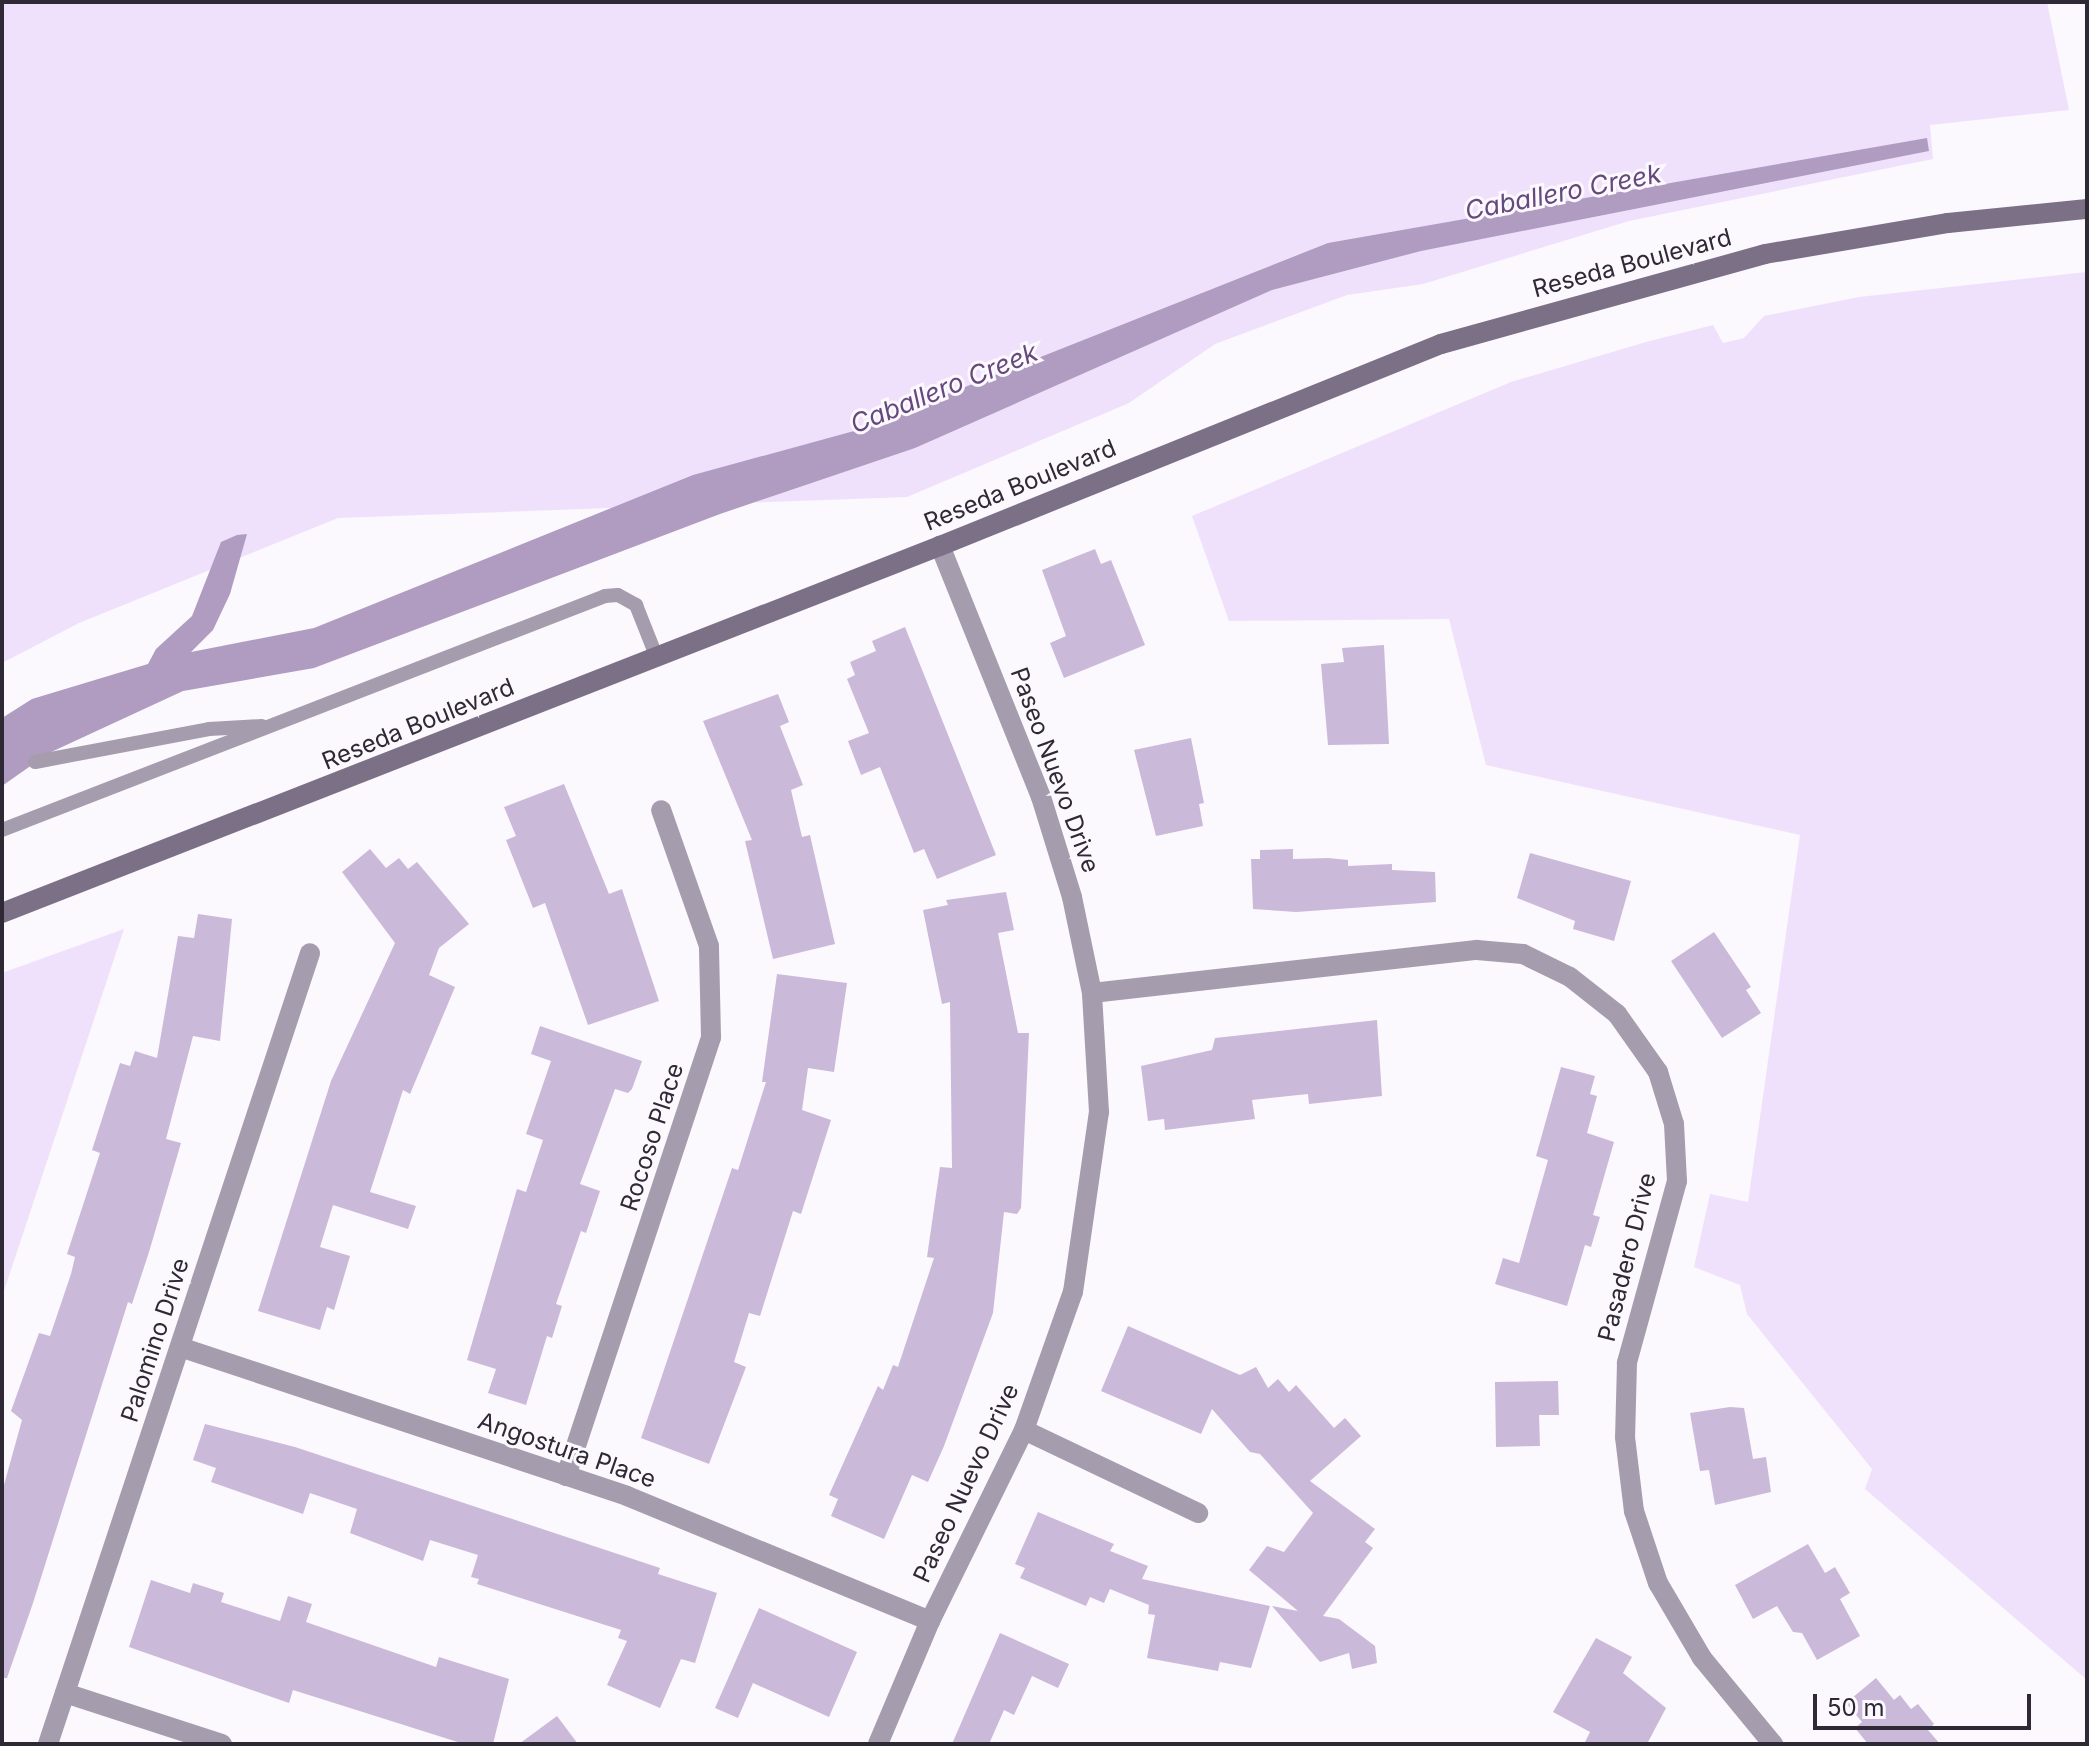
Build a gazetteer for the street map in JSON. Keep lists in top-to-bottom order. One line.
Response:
{"streets":{"main road":["Reseda Boulevard"],"street":["Paseo Nuevo Drive","Rocoso Place","Pasadero Drive","Palomino Drive","Angostura Place"]},"crossings":[["Reseda Boulevard","Paseo Nuevo Drive"],["Paseo Nuevo Drive","Pasadero Drive"],["Paseo Nuevo Drive","Angostura Place"],["Rocoso Place","Angostura Place"],["Palomino Drive","Angostura Place"]],"water":["Caballero Creek"],"scale_bar":"50 m"}
